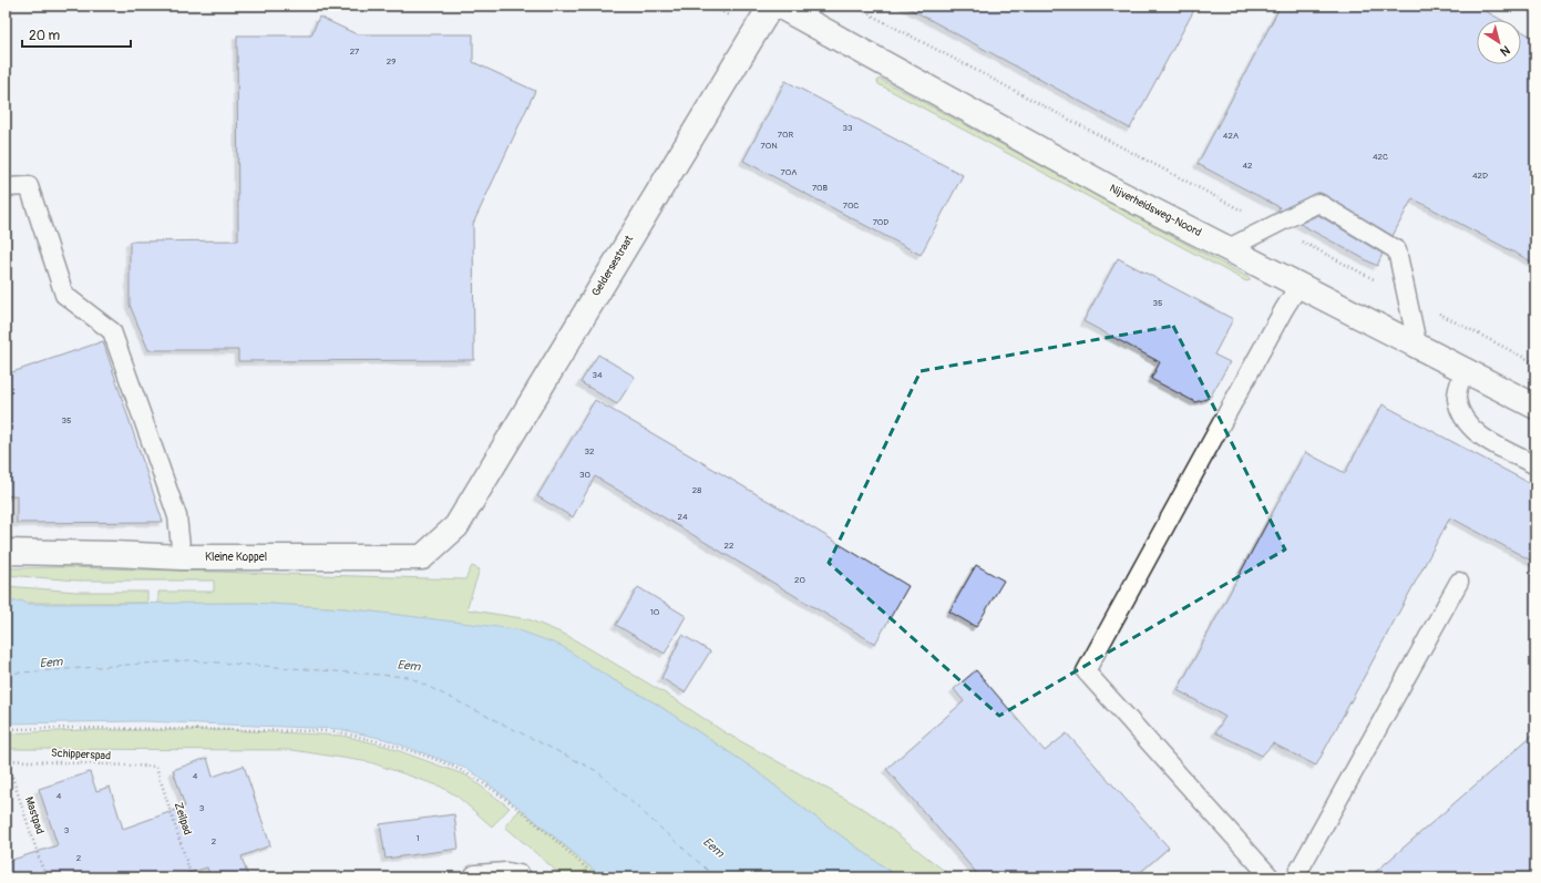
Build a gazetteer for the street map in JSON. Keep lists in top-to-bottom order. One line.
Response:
{"streets":{"street":["Nijverheidsweg-Noord","Geldersestraat","Kleine Koppel"],"path":["Schipperspad","Mastpad","Zeilpad"]},"crossings":[["Geldersestraat","Kleine Koppel"],["Schipperspad","Mastpad"],["Schipperspad","Zeilpad"]],"water":["Eem"],"house_numbers":["27","29","33","70R","42A","70N","42C","42","70A","42D","70B","70C","70D","35","34","35","32","30","28","24","22","20","10","4","4","3","3","1","2","2"],"scale_bar":"20 m","north":"bottom right"}
